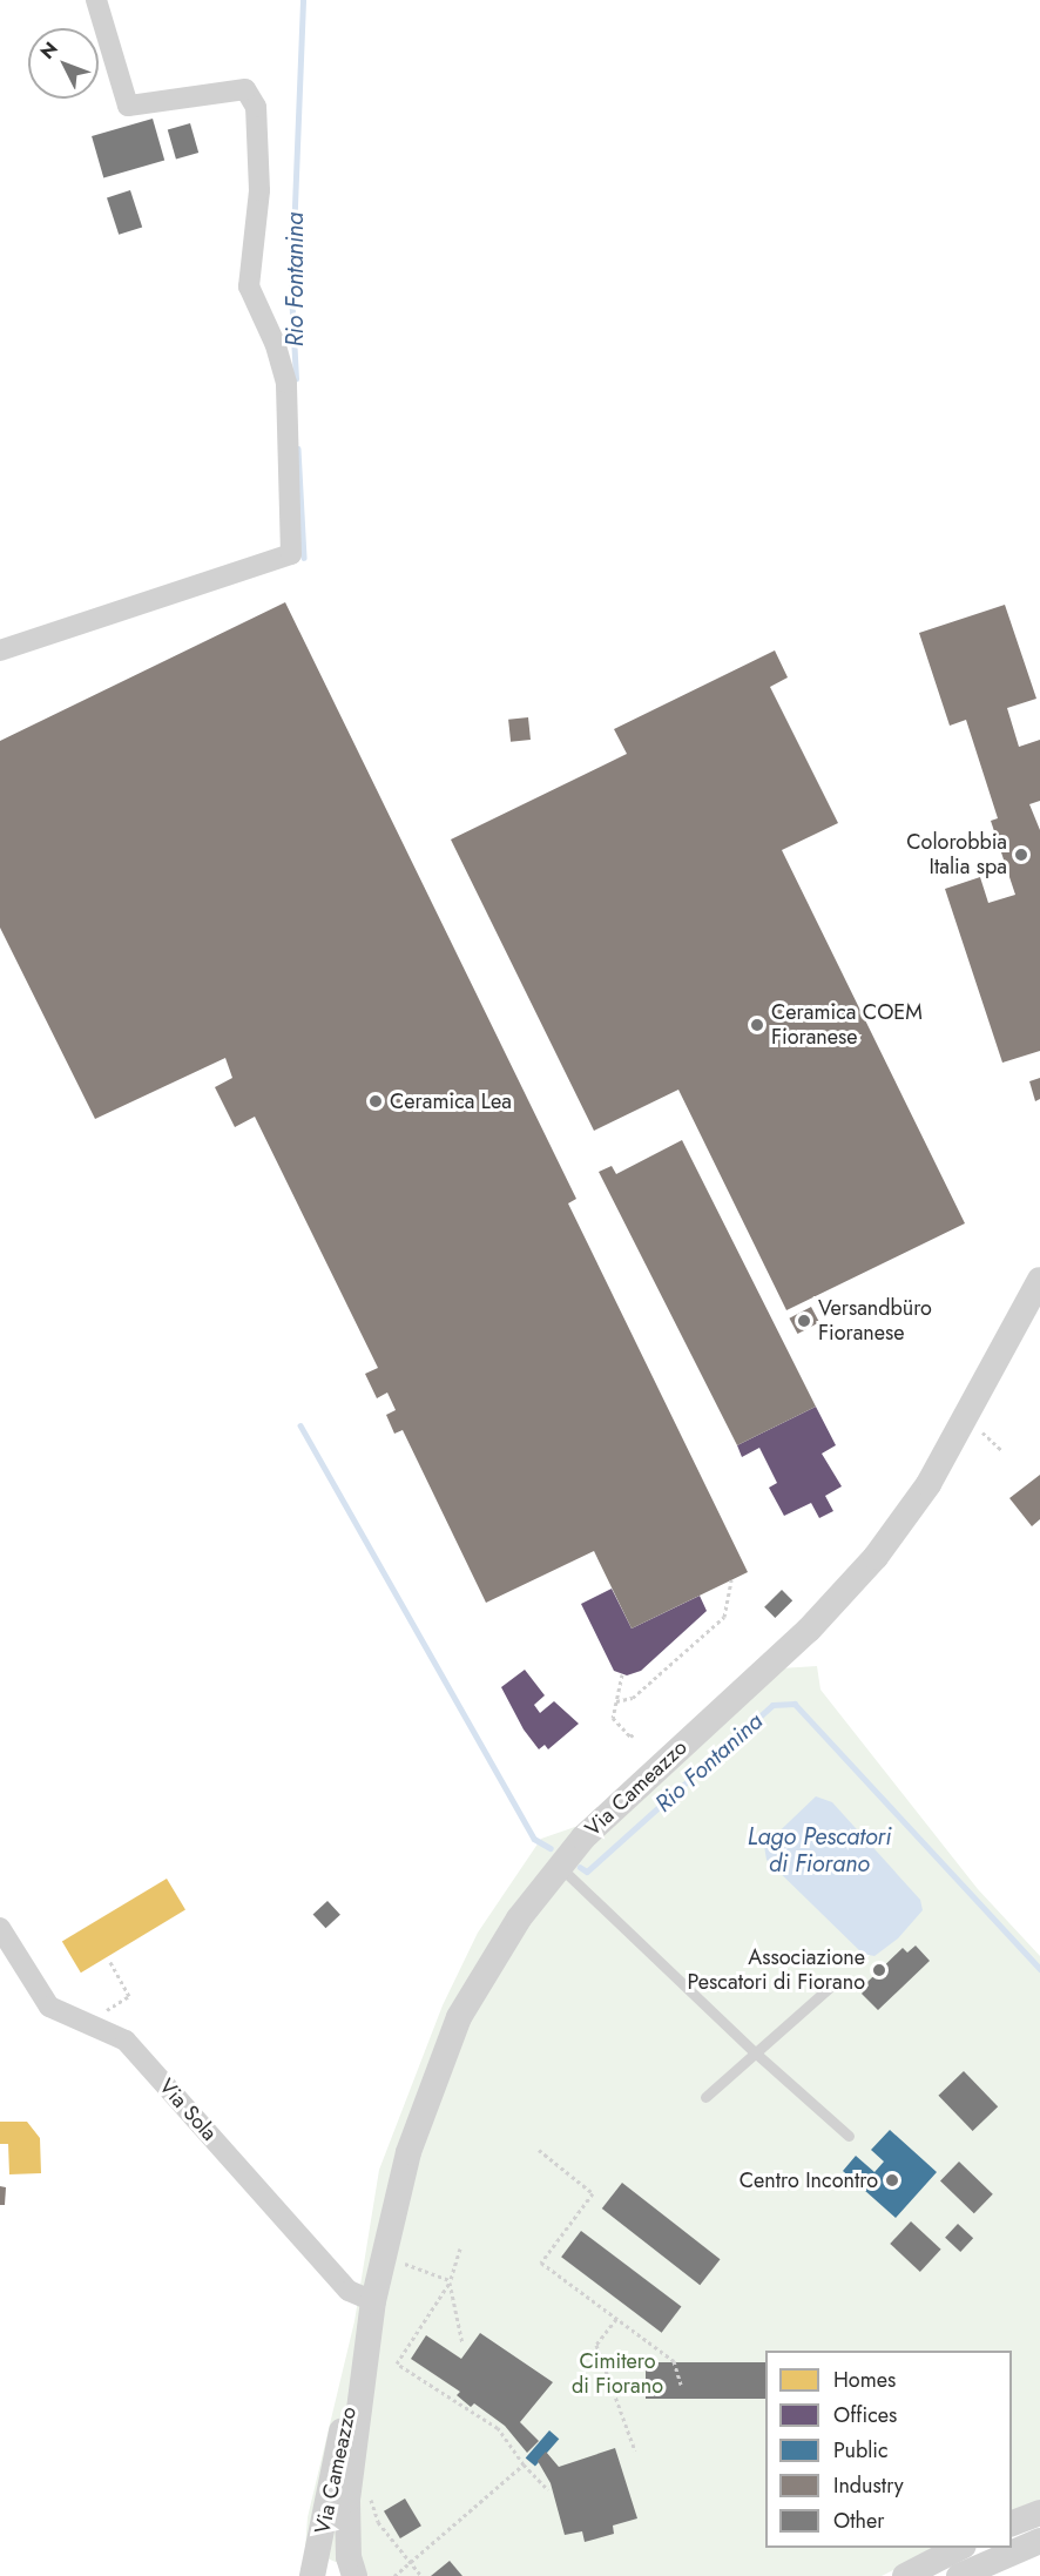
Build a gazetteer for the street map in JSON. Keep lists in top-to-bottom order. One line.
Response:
{"streets":{"street":["Via Cameazzo","Via Sola"]},"crossings":[["Via Cameazzo","Via Sola"]],"water":["Rio Fontanina","Lago Pescatori di Fiorano"],"parks":["Cimitero di Fiorano"],"places":["Colorobbia Italia spa","Ceramica COEM Fioranese","Ceramica Lea","Versandbüro Fioranese","Associazione Pescatori di Fiorano","Centro Incontro"],"legend":["Homes","Offices","Public","Industry","Other"],"north":"top left"}
